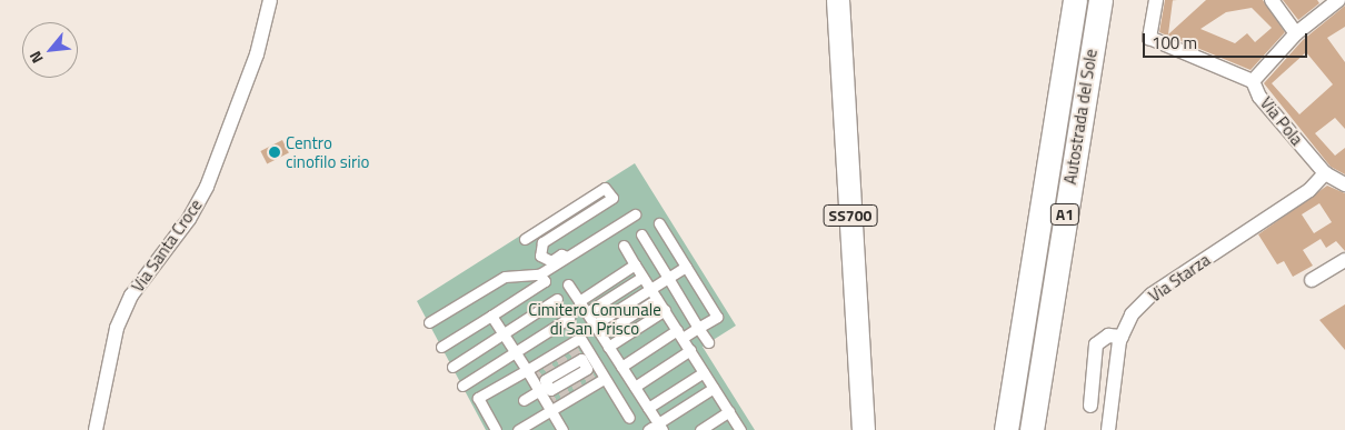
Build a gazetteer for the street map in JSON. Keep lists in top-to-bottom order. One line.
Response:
{"streets":{"highway":["Autostrada del Sole","A1","SS700"],"street":["Via Pola","Via Santa Croce","Via Starza"]},"crossings":[["Via Pola","Via Starza"]],"parks":["Cimitero Comunale di San Prisco"],"places":["Centro cinofilo sirio"],"scale_bar":"100 m","north":"bottom left"}
